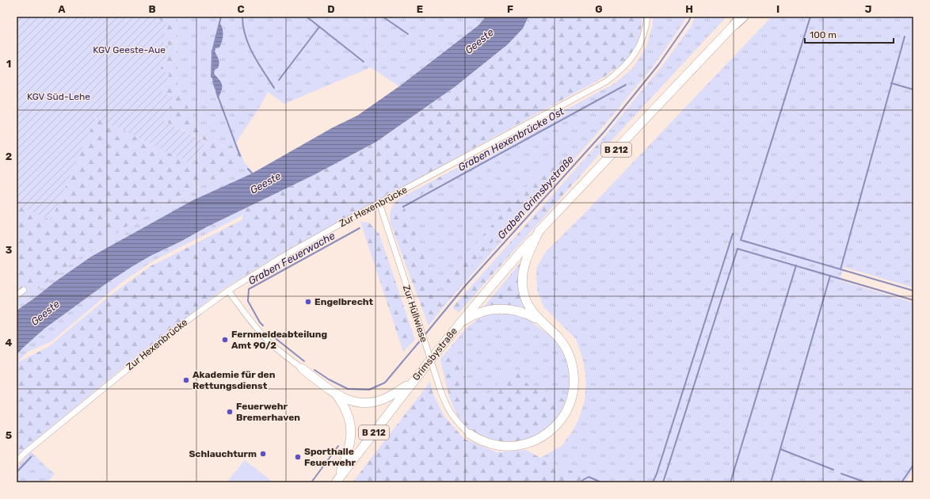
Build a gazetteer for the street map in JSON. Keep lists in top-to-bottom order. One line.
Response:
{"streets":{"highway":["B 212","Grimsbystraße"],"street":["Zur Hexenbrücke","Zur Hüllwiese"]},"crossings":[["B 212","Grimsbystraße"],["Zur Hexenbrücke","Zur Hüllwiese"]],"water":["Geeste","Graben Hexenbrücke Ost","Graben Grimsbystraße","Graben Feuerwache"],"parks":["KGV Geeste-Aue","KGV Süd-Lehe"],"places":["Engelbrecht","Fernmeldeabteilung Amt 90/2","Akademie für den Rettungsdienst","Feuerwehr Bremerhaven","Schlauchturm","Sporthalle Feuerwehr"],"scale_bar":"100 m","grid":{"columns":["A","B","C","D","E","F","G","H","I","J"],"rows":["1","2","3","4","5"]}}
